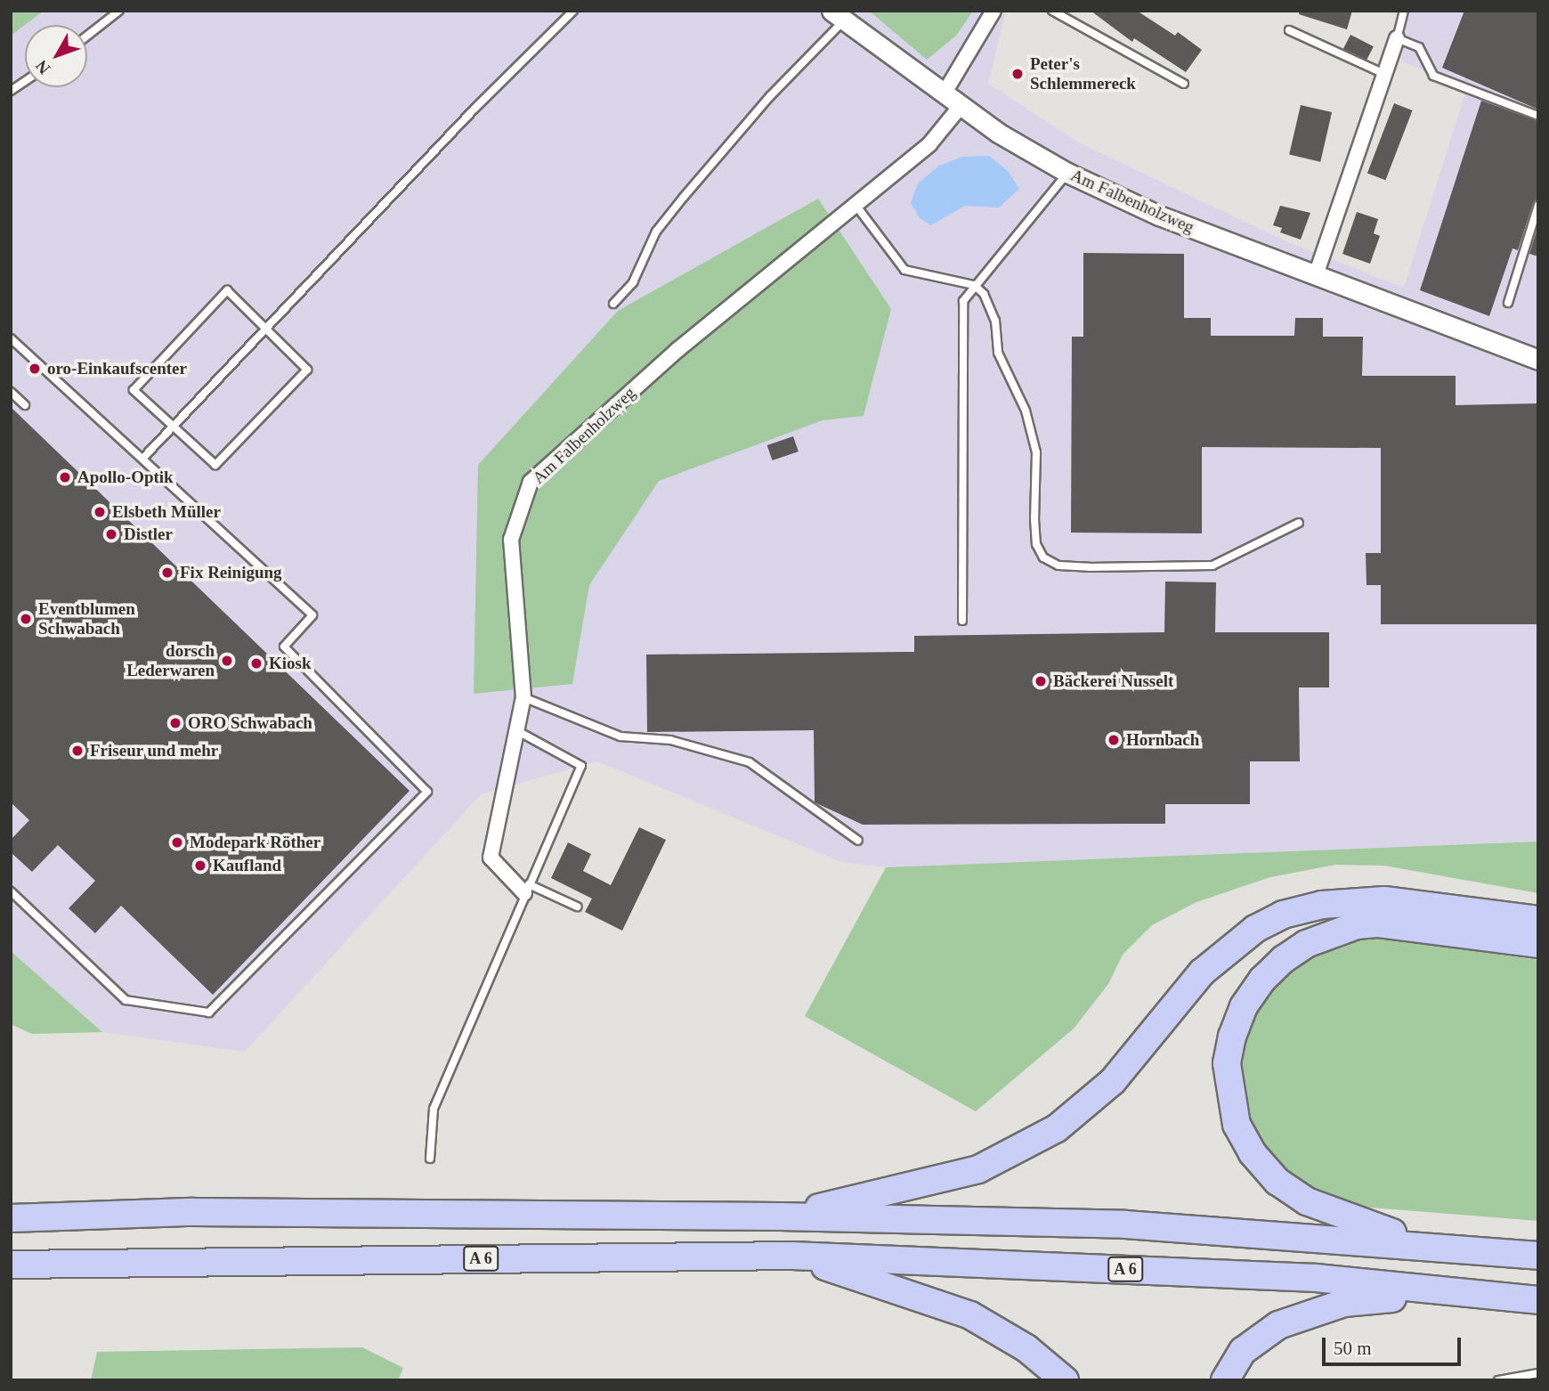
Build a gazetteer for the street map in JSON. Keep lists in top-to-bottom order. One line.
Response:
{"streets":{"highway":["A 6"],"street":["Am Falbenholzweg"]},"places":["Peter's Schlemmereck","oro-Einkaufscenter","Apollo-Optik","Elsbeth Müller","Distler","Fix Reinigung","Eventblumen Schwabach","dorsch Lederwaren","Kiosk","Bäckerei Nusselt","ORO Schwabach","Hornbach","Friseur und mehr","Modepark Röther","Kaufland"],"scale_bar":"50 m","north":"bottom left"}
